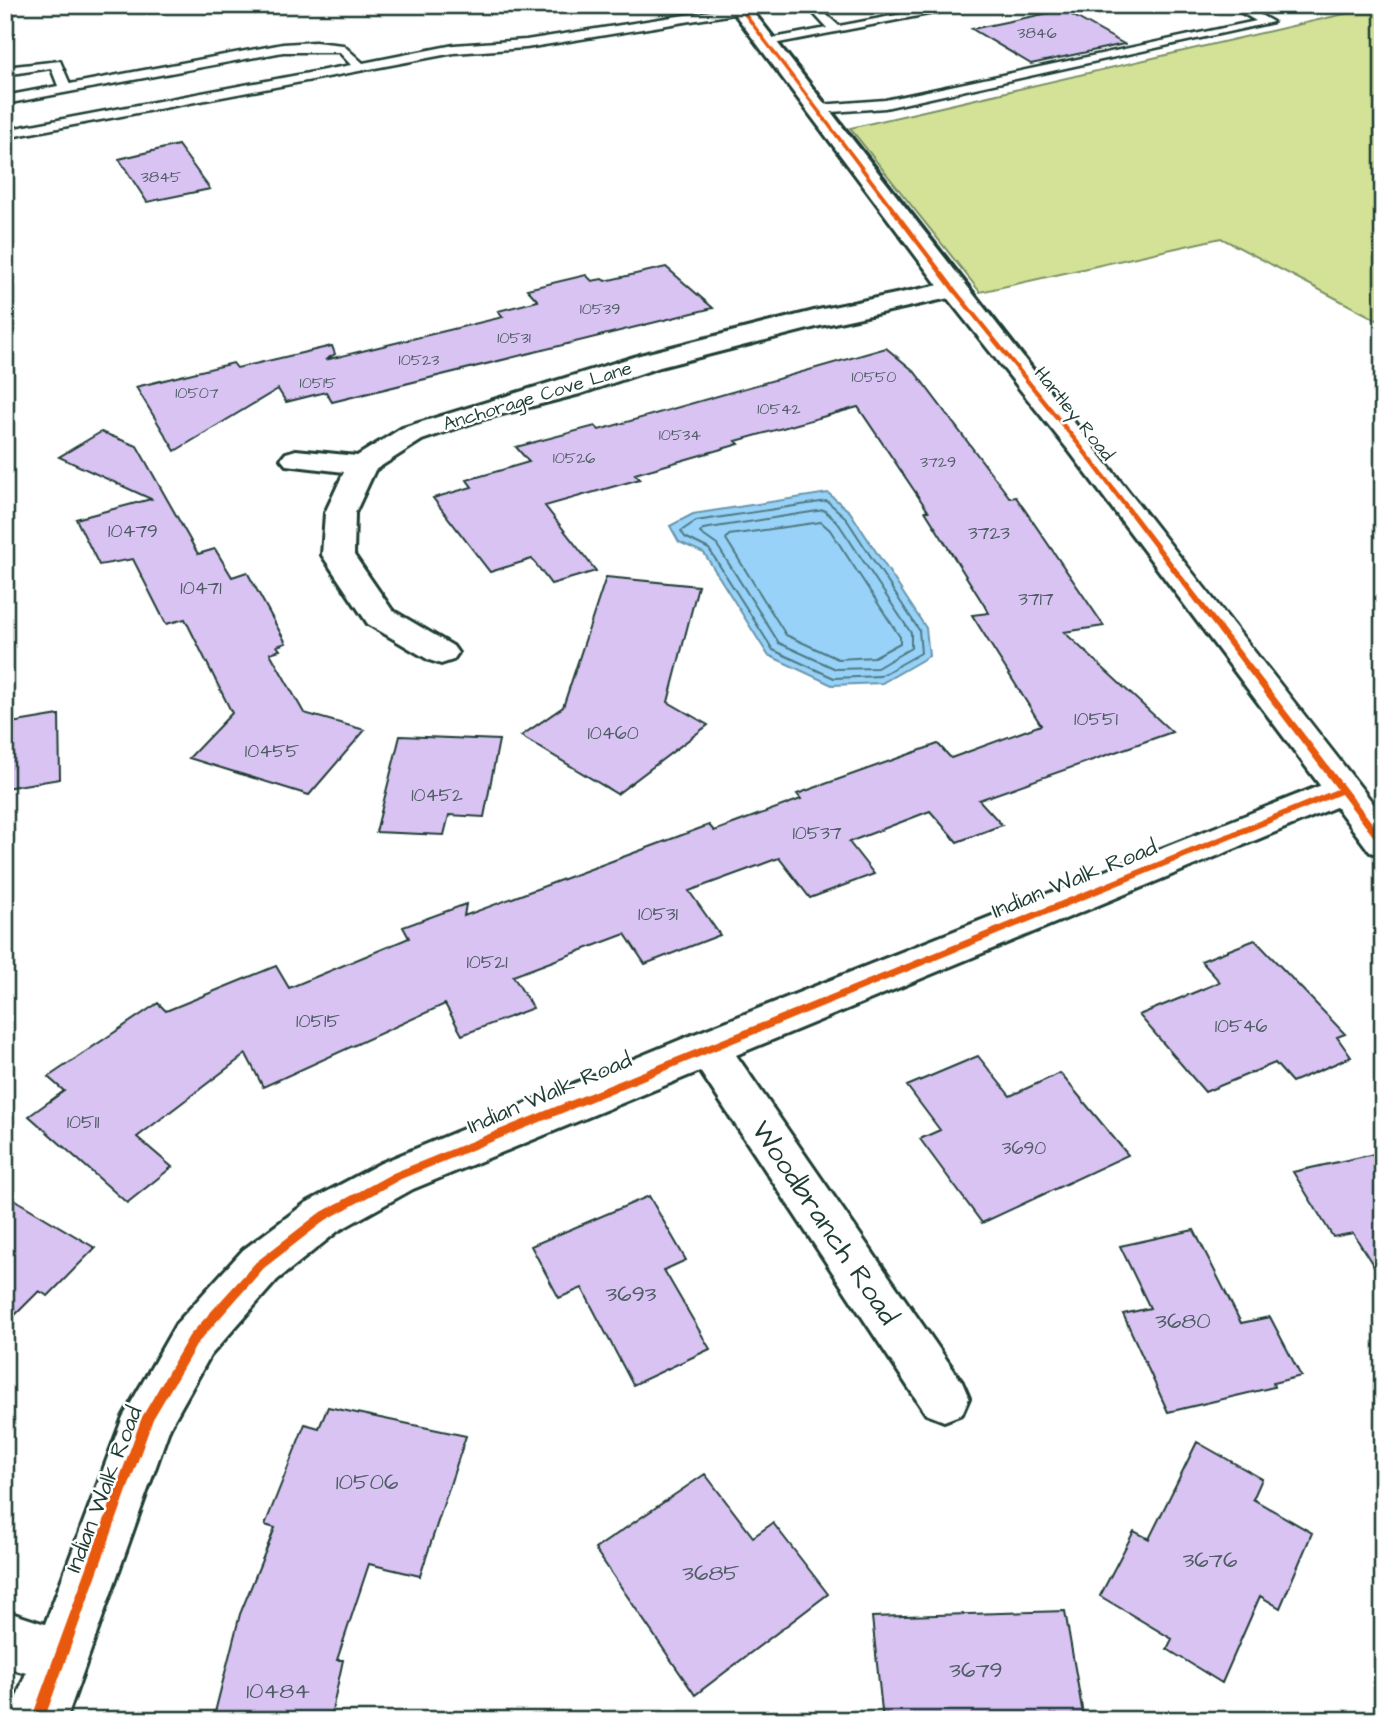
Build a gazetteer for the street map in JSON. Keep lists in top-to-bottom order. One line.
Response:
{"streets":{"street":["Anchorage Cove Lane","Hartley Road","Indian Walk Road","Woodbranch Road"]},"crossings":[["Anchorage Cove Lane","Hartley Road"],["Hartley Road","Indian Walk Road"],["Indian Walk Road","Woodbranch Road"]],"house_numbers":["3846","3845","10539","10531","10523","10550","10515","10507","10542","10534","10526","3729","10479","3723","10471","3717","10551","10460","10455","10452","10537","10531","10521","10515","10546","10511","3690","3693","3680","10506","3676","3685","3679","10484"]}
